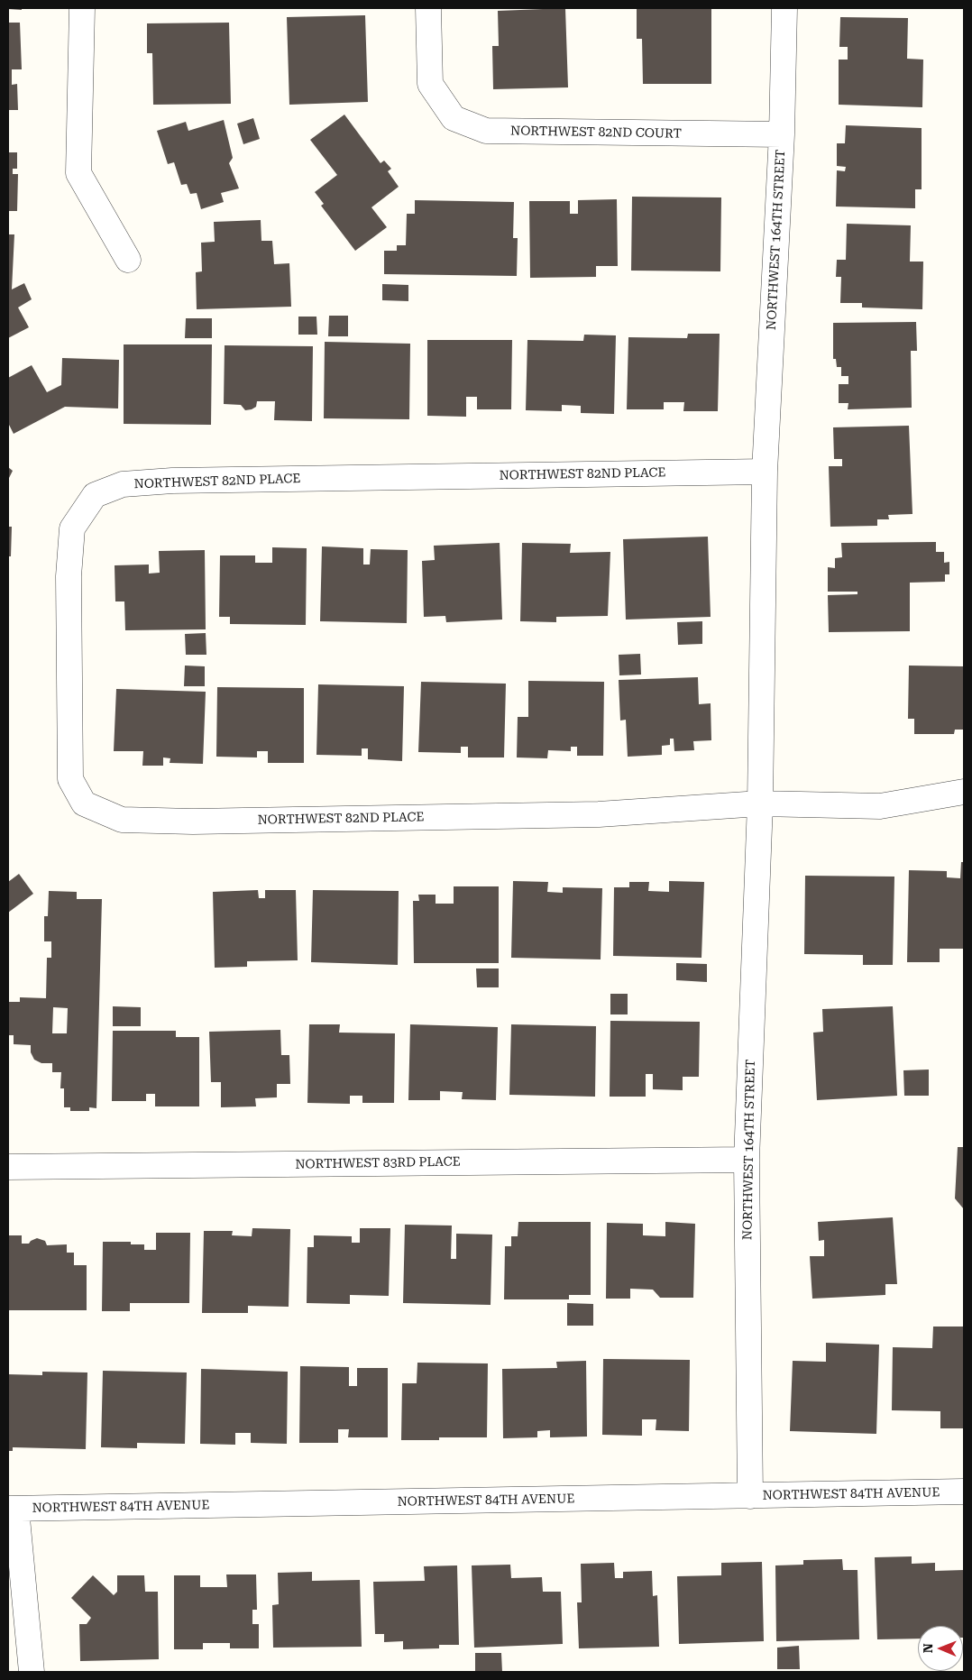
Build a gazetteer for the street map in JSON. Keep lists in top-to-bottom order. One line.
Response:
{"streets":{"street":["NORTHWEST 82ND COURT","NORTHWEST 164TH STREET","NORTHWEST 82ND PLACE","NORTHWEST 83RD PLACE","NORTHWEST 84TH AVENUE"]},"crossings":[["NORTHWEST 82ND COURT","NORTHWEST 164TH STREET"],["NORTHWEST 164TH STREET","NORTHWEST 82ND PLACE"],["NORTHWEST 164TH STREET","NORTHWEST 83RD PLACE"],["NORTHWEST 164TH STREET","NORTHWEST 84TH AVENUE"]],"north":"left"}
